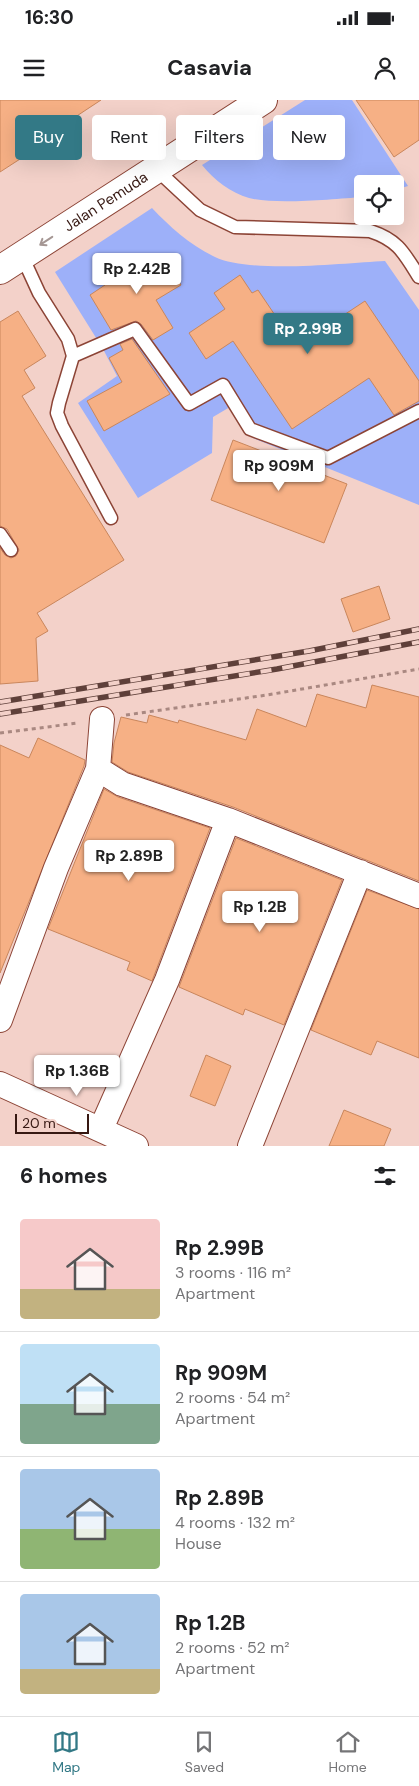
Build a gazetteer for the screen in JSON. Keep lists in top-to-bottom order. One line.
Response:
{"streets":{"main road":["Jalan Pemuda"]},"one_way":["Jalan Pemuda"],"scale_bar":"20 m","page":{"status":"16:30","header":"Casavia","chip":["Buy","Rent","Filters","New"],"price":["Rp 2.42B","Rp 2.99B","Rp 909M","Rp 2.89B","Rp 1.2B","Rp 1.36B"],"scale":"20 m","heading":"6 homes","list":[{"name":"Rp 2.99B","note":"3 rooms · 116 m² · Apartment"},{"name":"Rp 909M","note":"2 rooms · 54 m² · Apartment"},{"name":"Rp 2.89B","note":"4 rooms · 132 m² · House"},{"name":"Rp 1.2B","note":"2 rooms · 52 m² · Apartment"}],"tabs":["Map","Saved","Home"]}}
